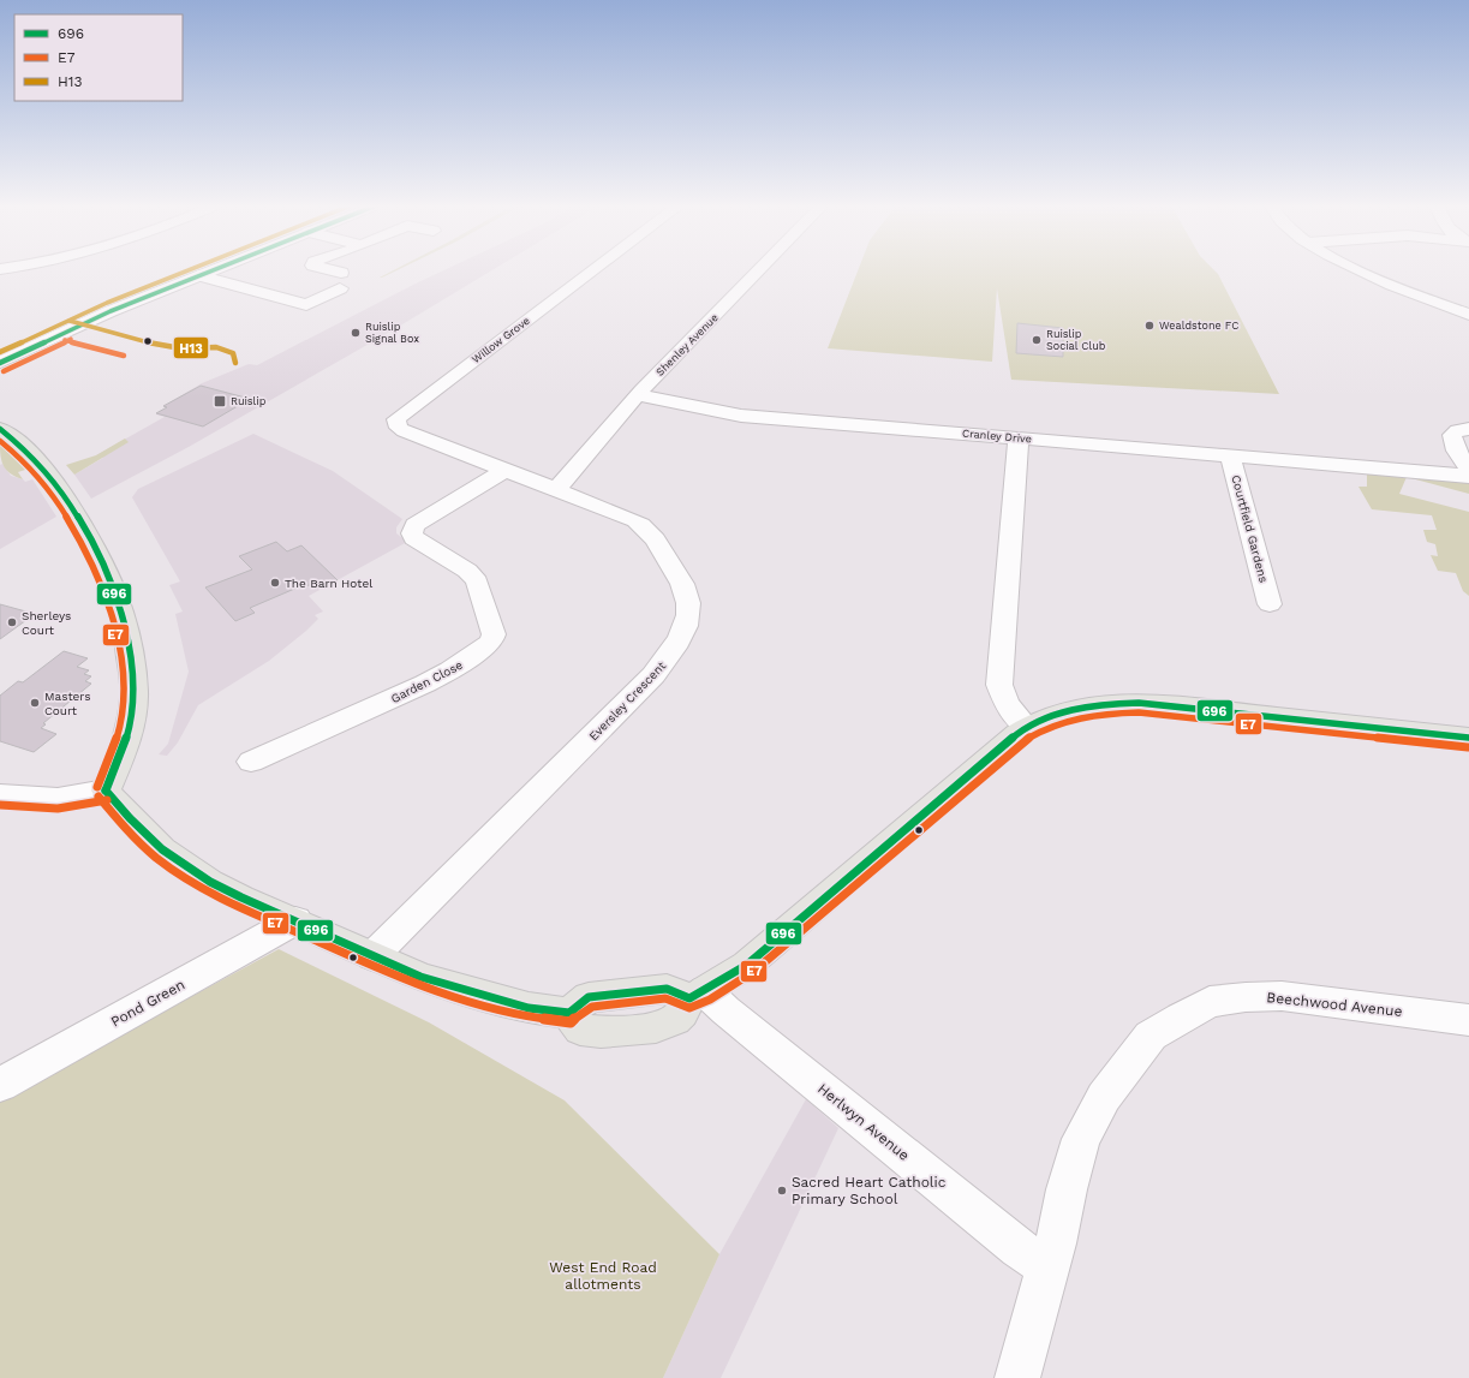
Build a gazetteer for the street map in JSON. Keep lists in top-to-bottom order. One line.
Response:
{"streets":{"street":["Willow Grove","Shenley Avenue","Cranley Drive","Courtfield Gardens","Garden Close","Eversley Crescent","Pond Green","Beechwood Avenue","Herlwyn Avenue"]},"crossings":[["Willow Grove","Eversley Crescent"],["Shenley Avenue","Cranley Drive"],["Shenley Avenue","Eversley Crescent"],["Cranley Drive","Courtfield Gardens"],["Garden Close","Eversley Crescent"],["Beechwood Avenue","Herlwyn Avenue"]],"parks":["West End Road allotments"],"places":{"other":["Wealdstone FC","Ruislip Signal Box","Ruislip Social Club","The Barn Hotel","Sherleys Court","Masters Court","Sacred Heart Catholic Primary School"],"transit":["Ruislip"]},"lines":["transit line 696","transit line H13","transit line E7"],"legend":["696","E7","H13"]}
